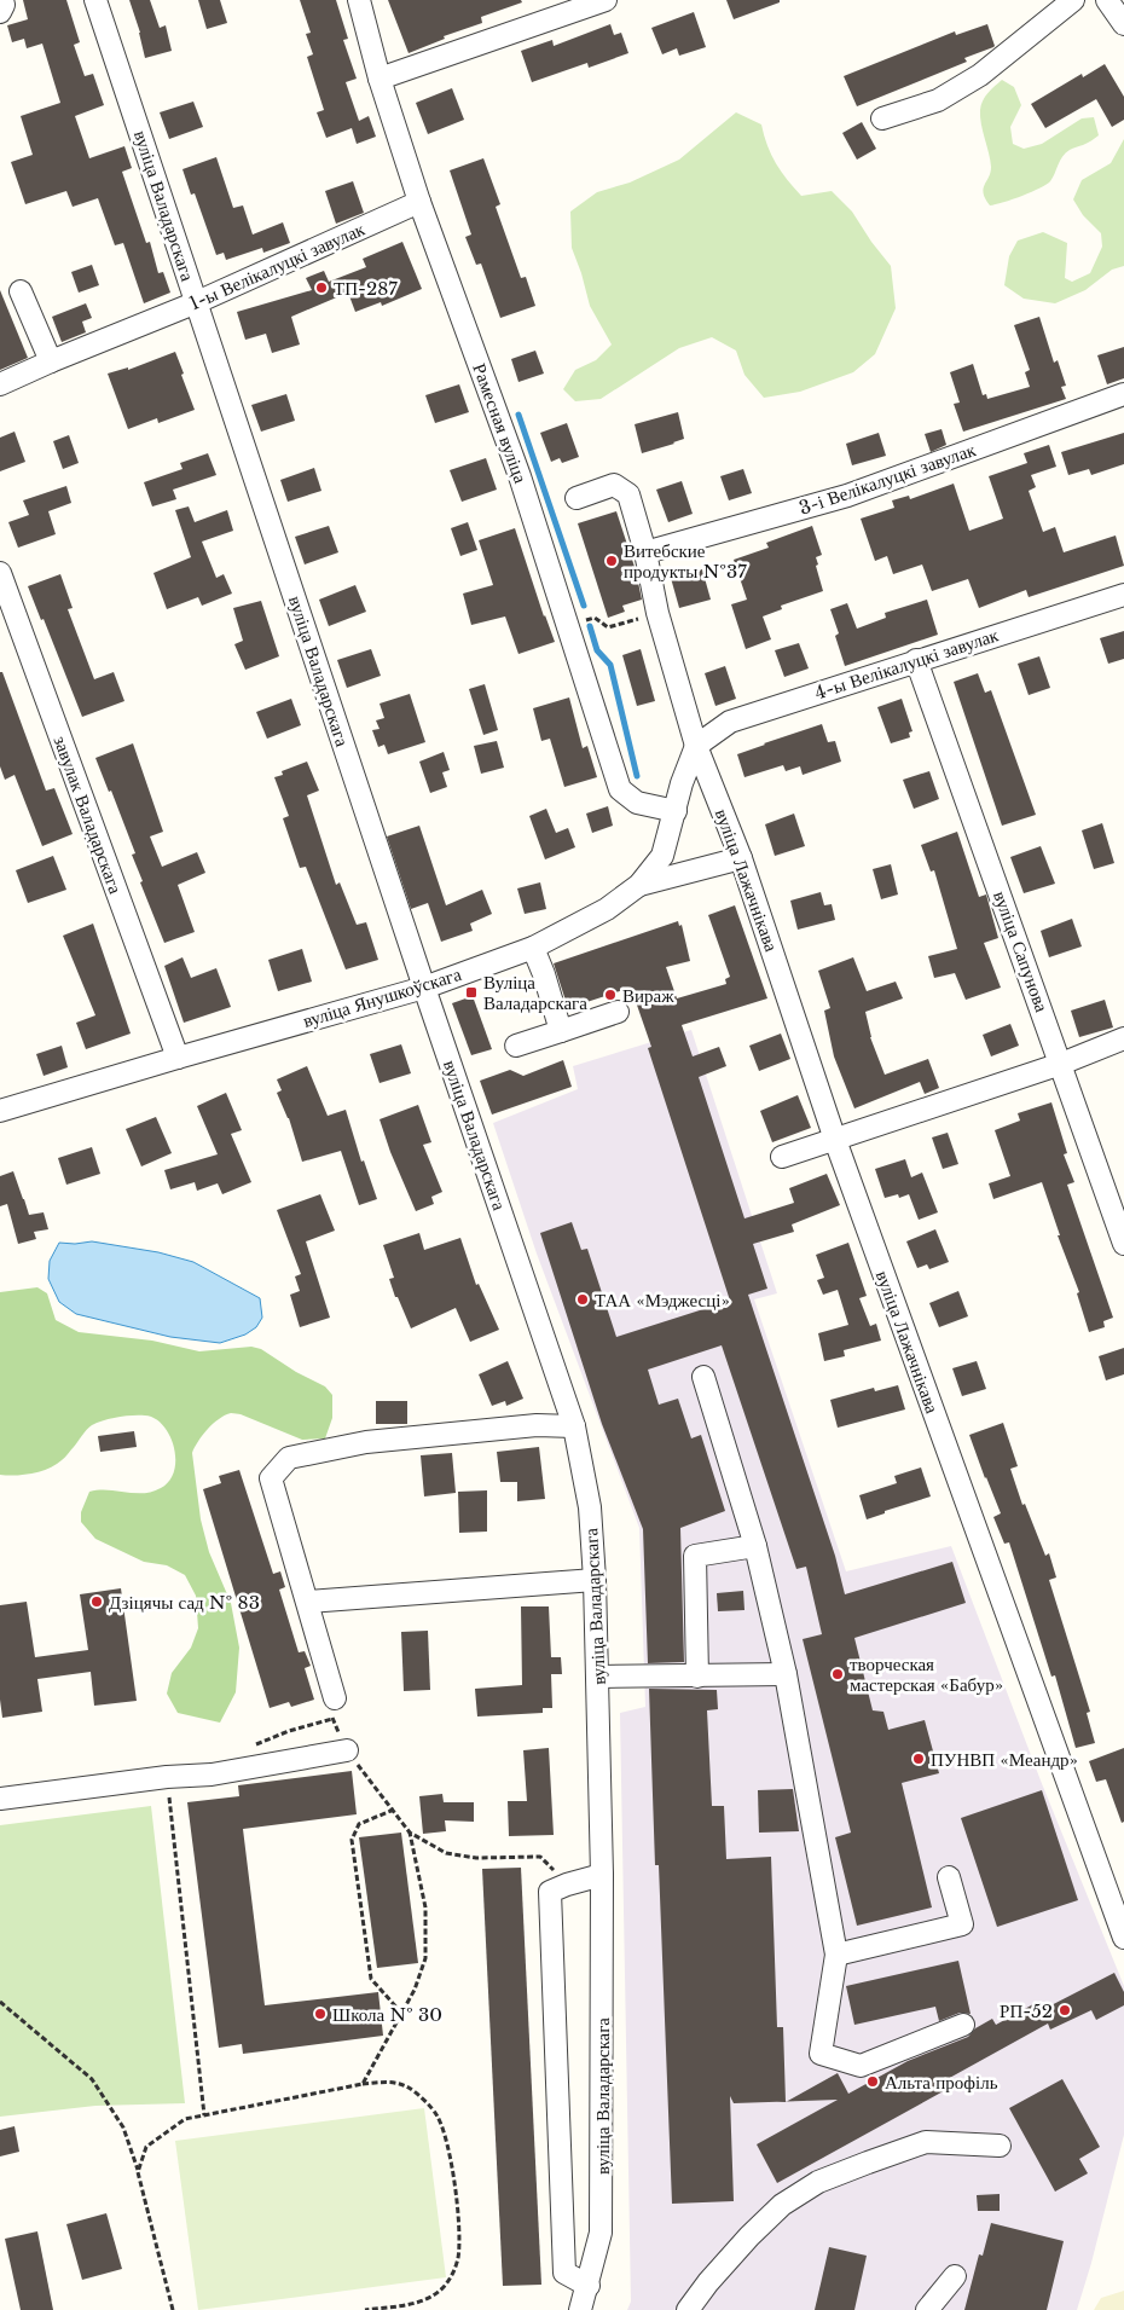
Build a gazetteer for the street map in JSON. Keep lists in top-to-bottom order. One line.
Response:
{"streets":{"street":["вуліца Валадарскага","1-ы Велікалуцкі завулак","Рамесная вуліца","3-і Велікалуцкі завулак","4-ы Велікалуцкі завулак","завулак Валадарскага","вуліца Лажачнікава","вуліца Сапунова","вуліца Янушкоўскага"]},"crossings":[["вуліца Валадарскага","1-ы Велікалуцкі завулак"],["вуліца Валадарскага","вуліца Янушкоўскага"],["1-ы Велікалуцкі завулак","Рамесная вуліца"],["Рамесная вуліца","вуліца Янушкоўскага"],["3-і Велікалуцкі завулак","вуліца Лажачнікава"],["4-ы Велікалуцкі завулак","вуліца Лажачнікава"],["4-ы Велікалуцкі завулак","вуліца Сапунова"],["4-ы Велікалуцкі завулак","вуліца Янушкоўскага"],["завулак Валадарскага","вуліца Янушкоўскага"],["вуліца Лажачнікава","вуліца Янушкоўскага"]],"places":{"other":["ТП-287","Витебские продукты №37","Вираж","ТАА «Мэджесці»","Дзіцячы сад № 83","творческая мастерская «Бабур»","ПУНВП «Меандр»","РП-52","Школа № 30","Альта профіль"],"transit":["Вуліца Валадарскага"]}}
